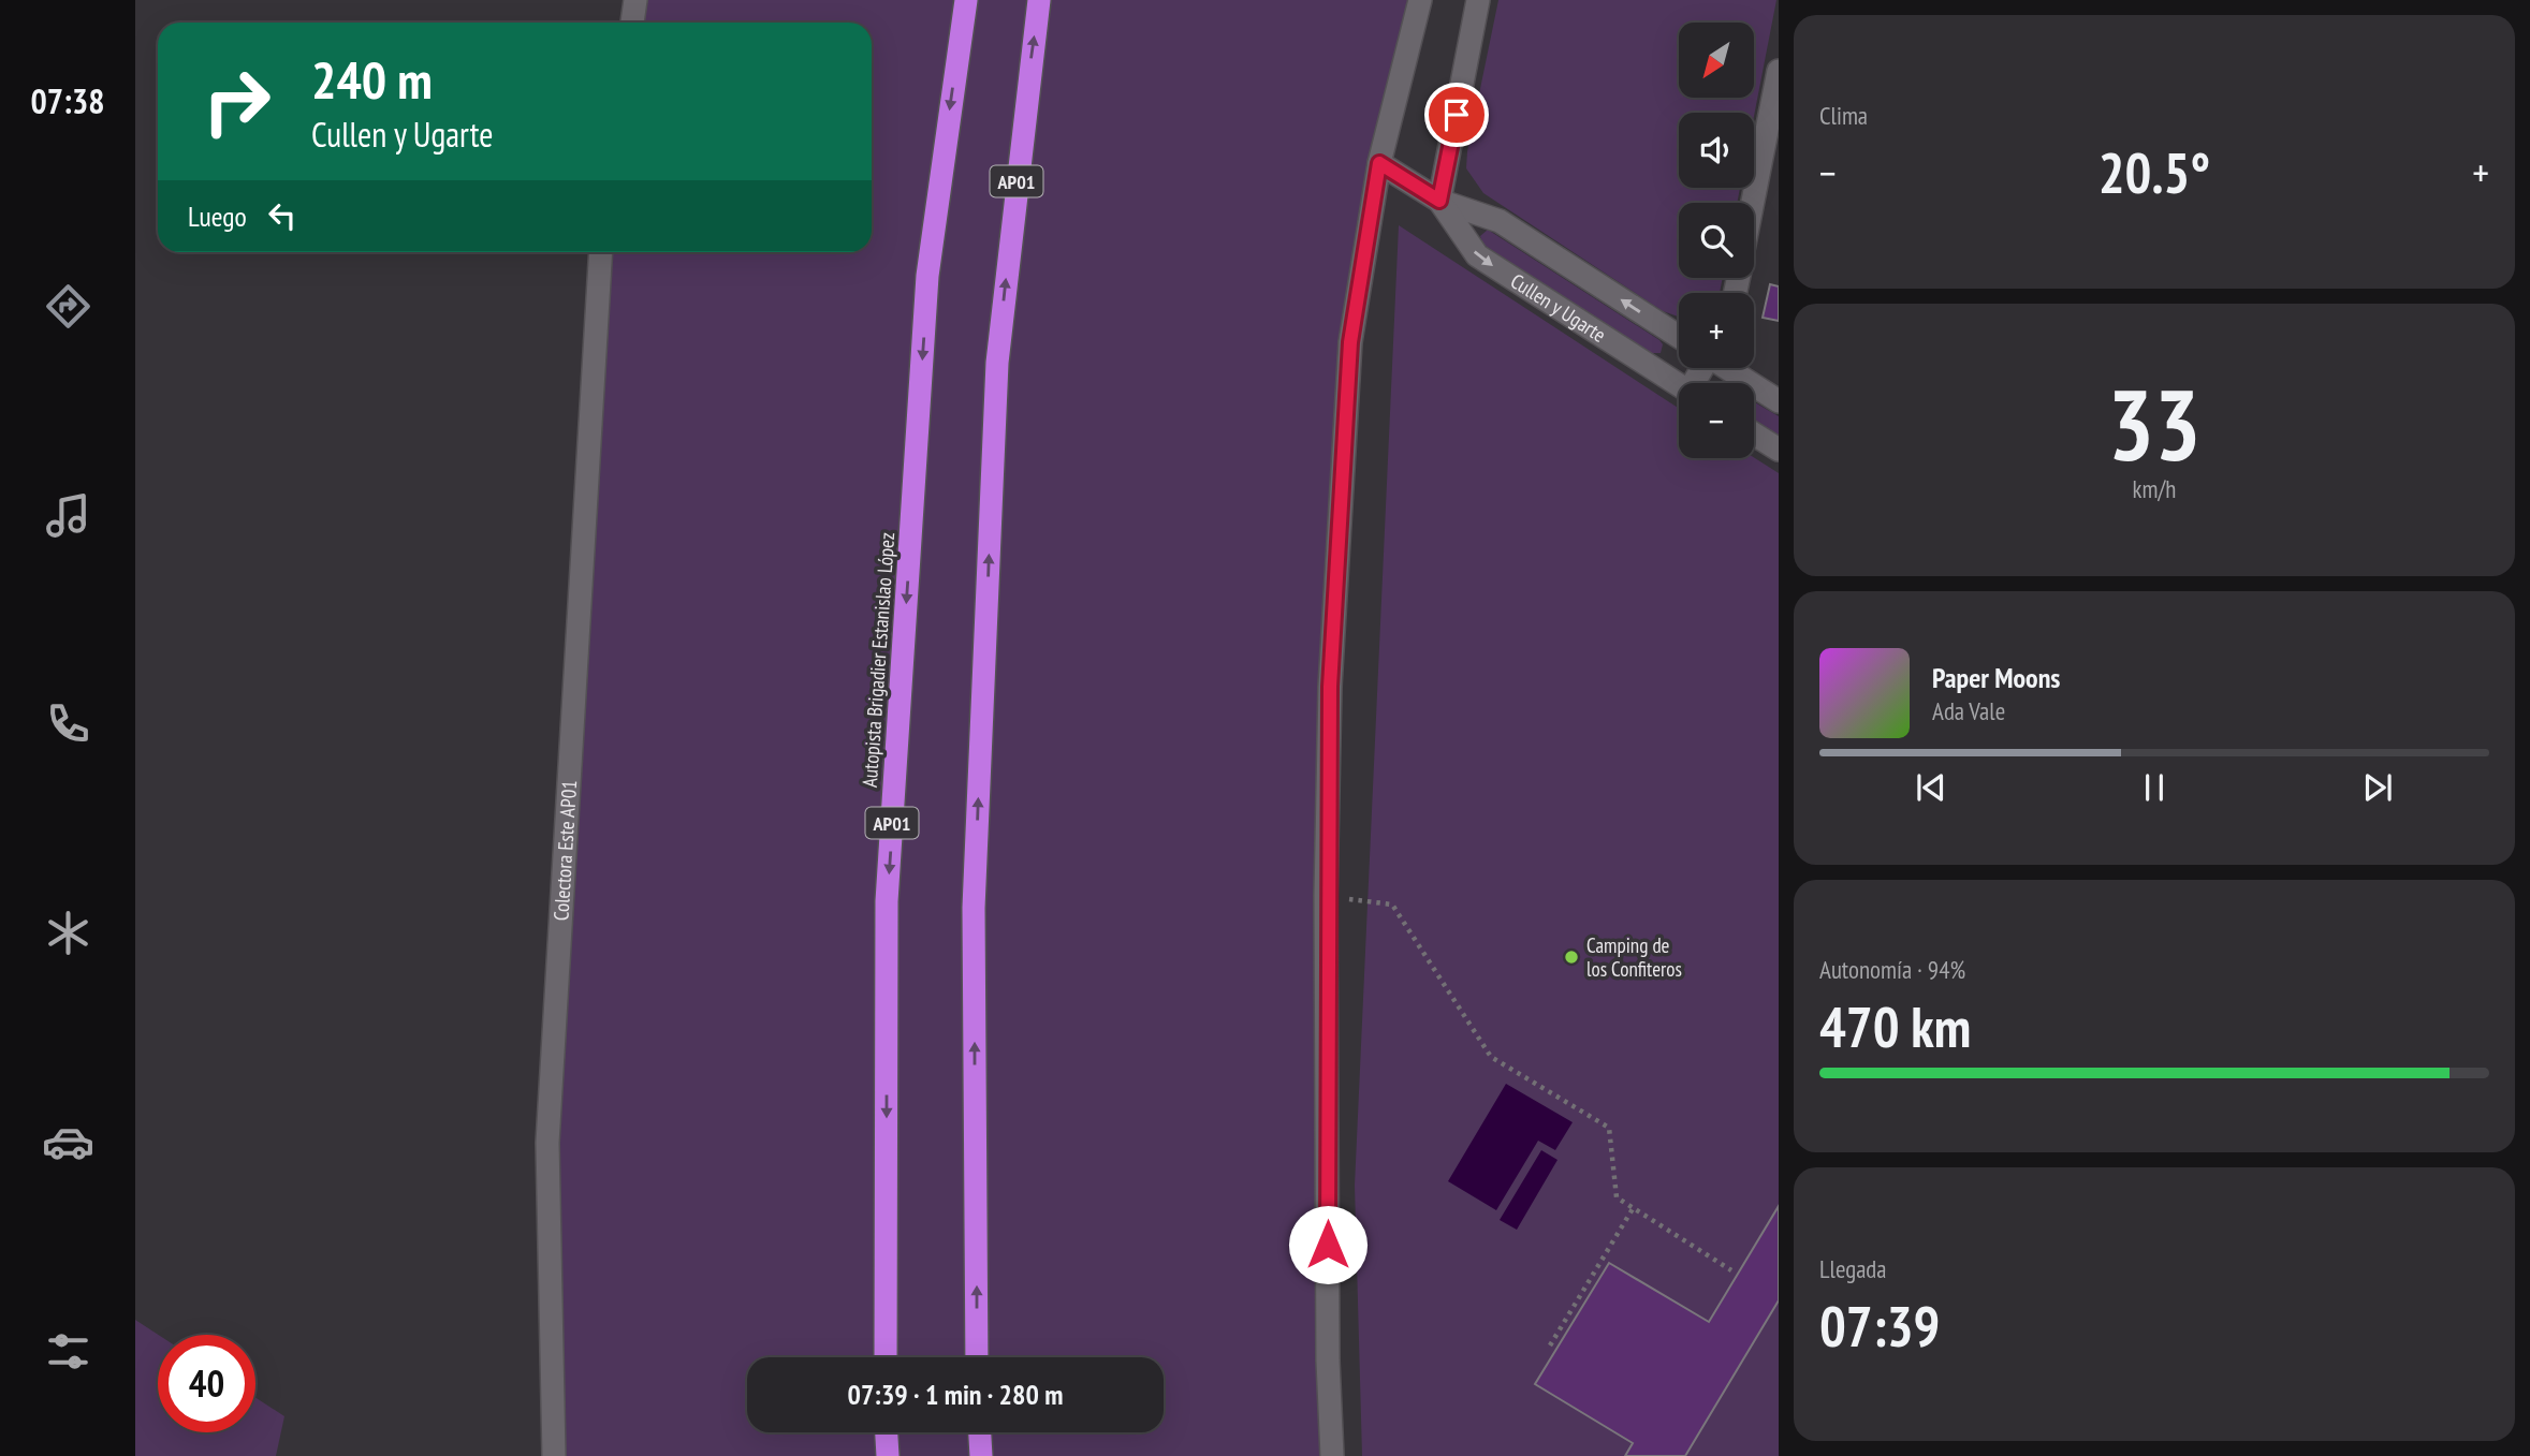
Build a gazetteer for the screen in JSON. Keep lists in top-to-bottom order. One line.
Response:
{"streets":{"highway":["AP01","Autopista Brigadier Estanislao López"],"street":["Cullen y Ugarte","Colectora Este AP01"]},"places":["Camping de los Confiteros"],"north":"bottom left","page":{"tabs":"07:38","tile":["Clima",["33","km/h"],["Autonomía · 94%","470 km"],["Llegada","07:39"]],"map_buttons":["+","−"],"turn":["240 m","Cullen y Ugarte"],"heat":["−","20.5°","+"],"then":"Luego","song":["Paper Moons","Ada Vale"],"limit":"40","trip":"07:39 · 1 min · 280 m"}}
